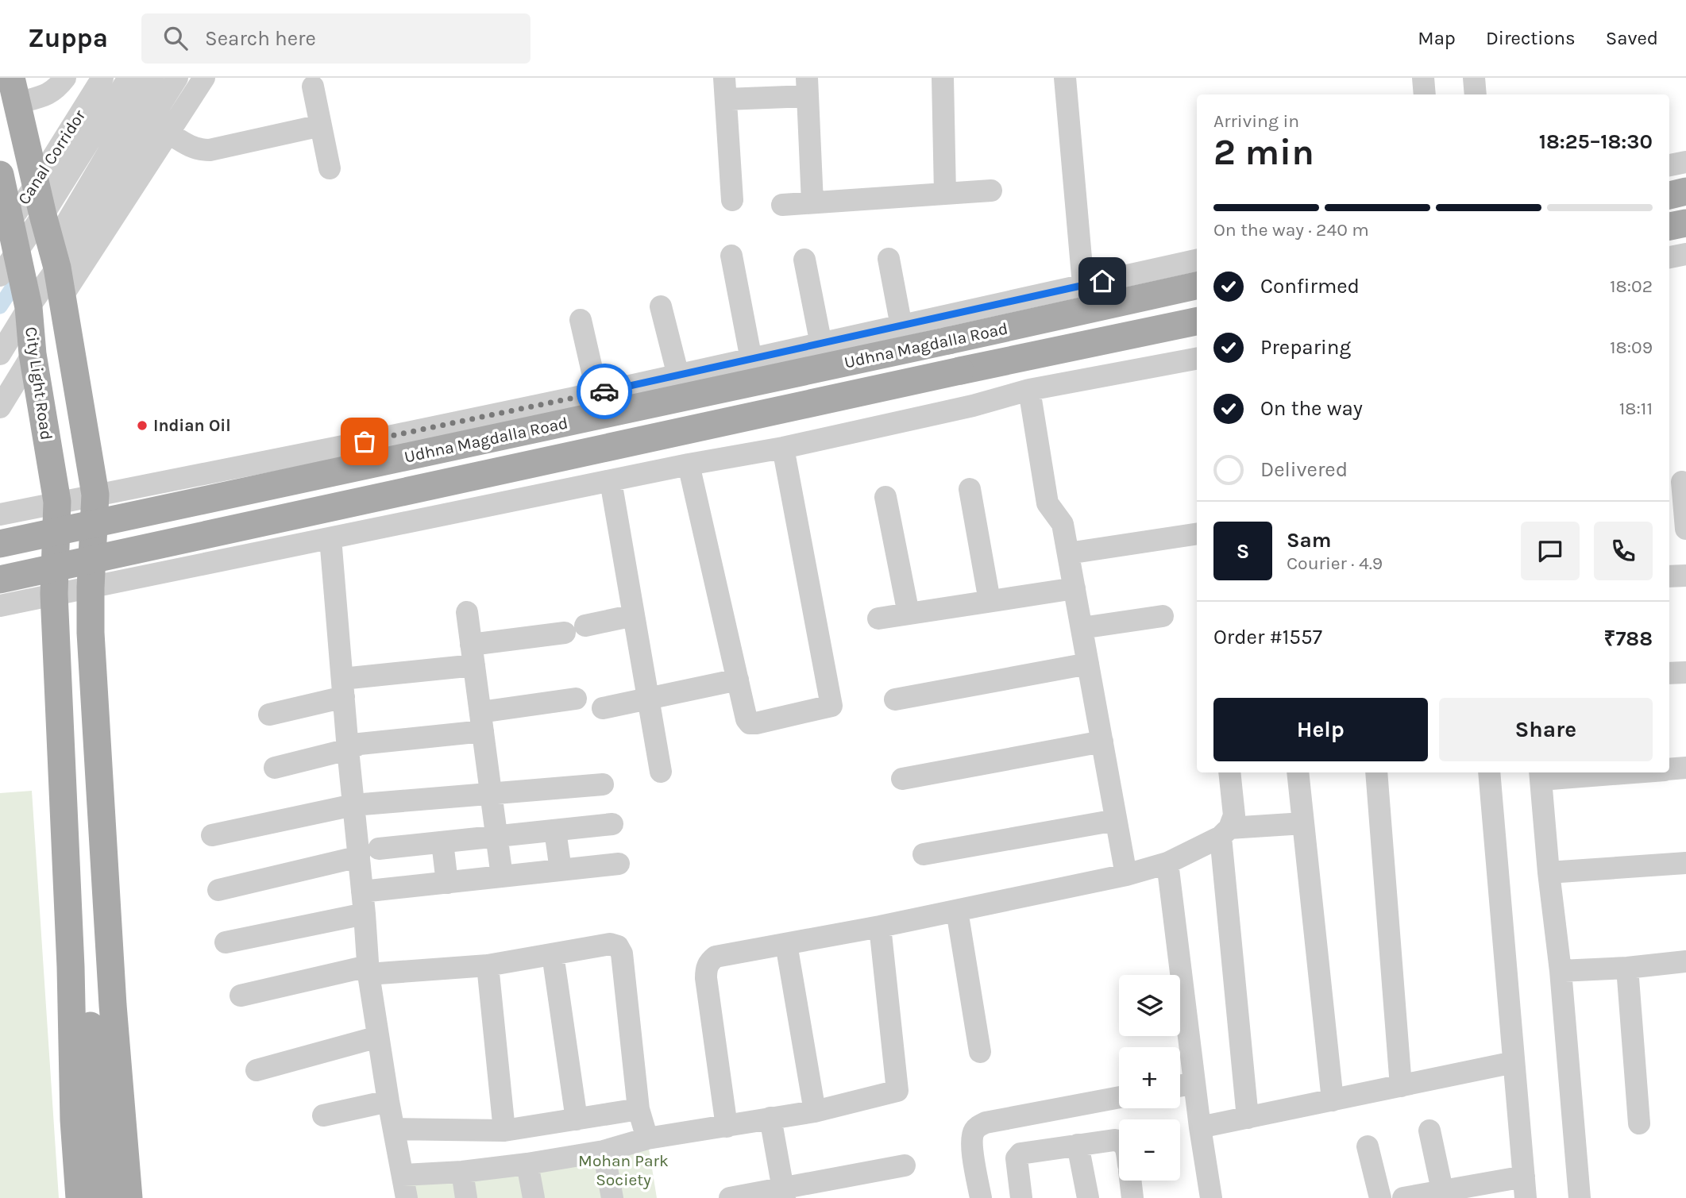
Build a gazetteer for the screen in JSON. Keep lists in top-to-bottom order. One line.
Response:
{"streets":{"main road":["Udhna Magdalla Road","City Light Road"],"street":["Canal Corridor"]},"crossings":[["Canal Corridor","City Light Road"]],"parks":["Mohan Park Society"],"places":["Indian Oil"],"page":{"header":"Zuppa","search":"Search here","nav":["Map","Directions","Saved"],"heading":["2 min","Arriving in","18:25–18:30"],"panel":["Sam","Courier · 4.9","Order #1557","₹788"],"bar":"On the way · 240 m","list":[["Confirmed","18:02"],["Preparing","18:09"],["On the way","18:11"],"Delivered"],"round":"S","buttons":["Help","Share"],"map_buttons":["+","−"]}}
